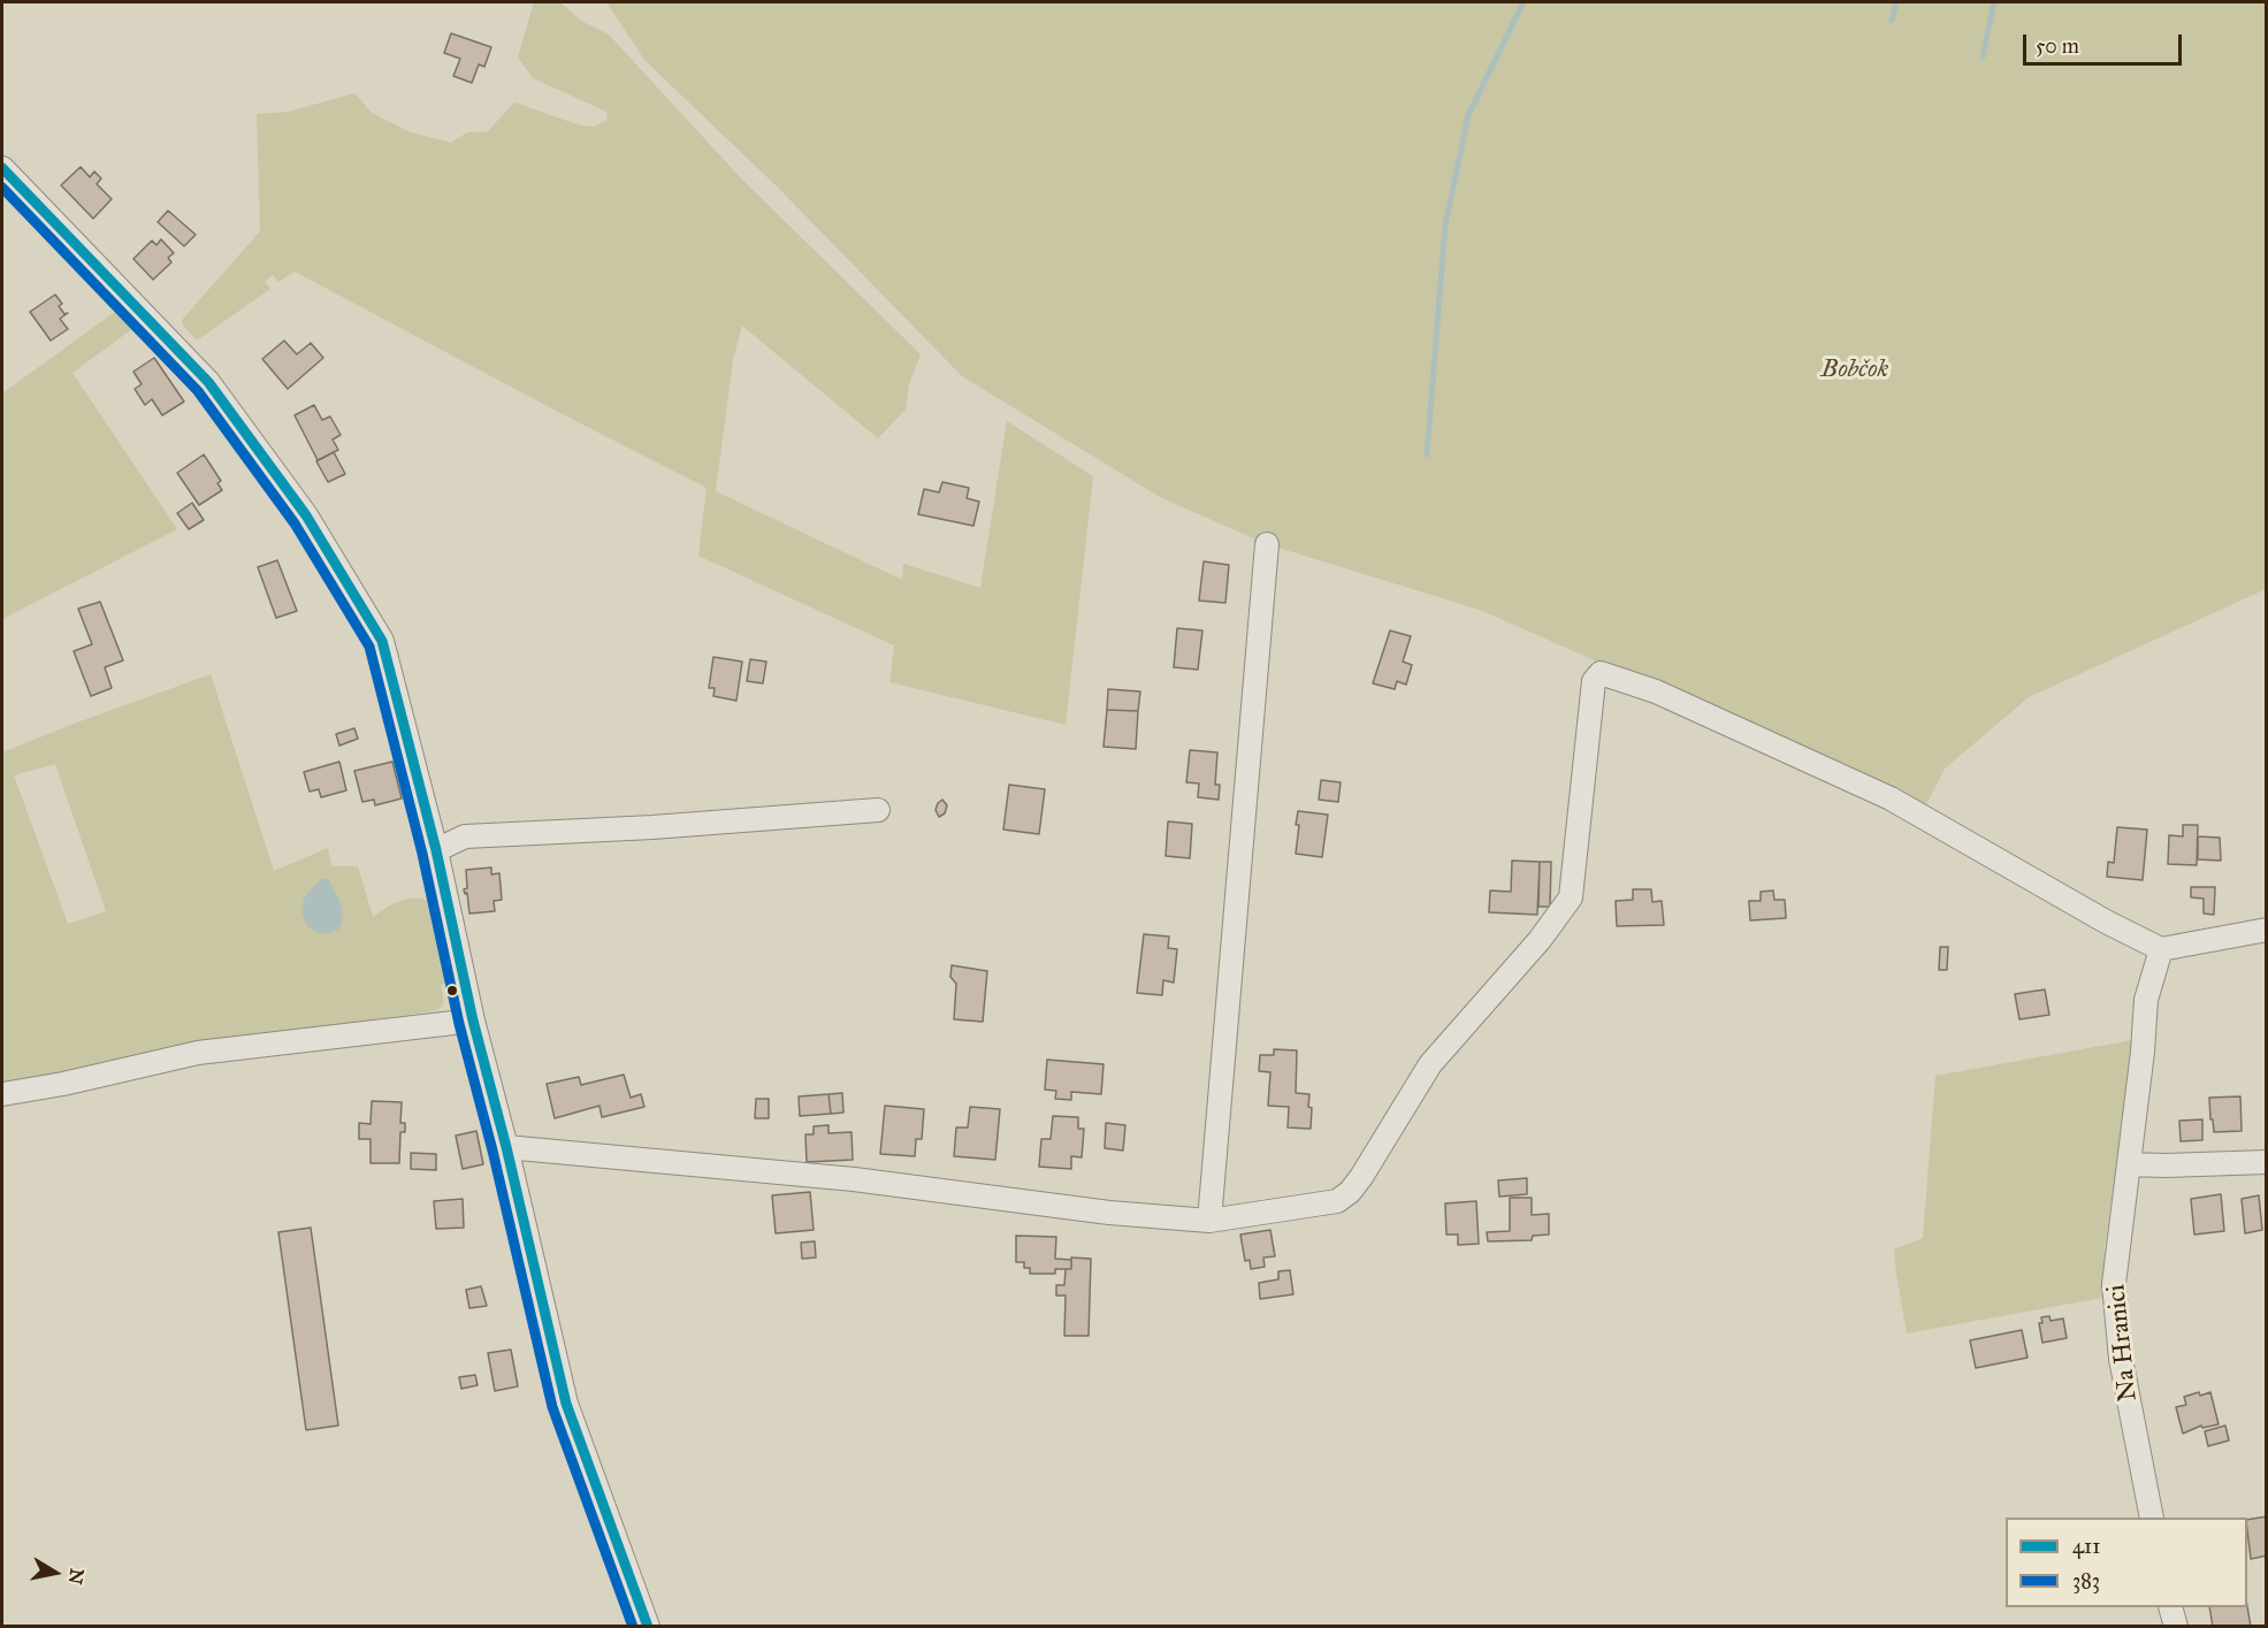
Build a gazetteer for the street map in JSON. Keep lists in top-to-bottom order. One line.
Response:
{"streets":{"street":["Na Hranici"]},"parks":["Bobčok"],"lines":["transit line 411","transit line 383"],"legend":["411","383"],"scale_bar":"50 m","north":"right"}
